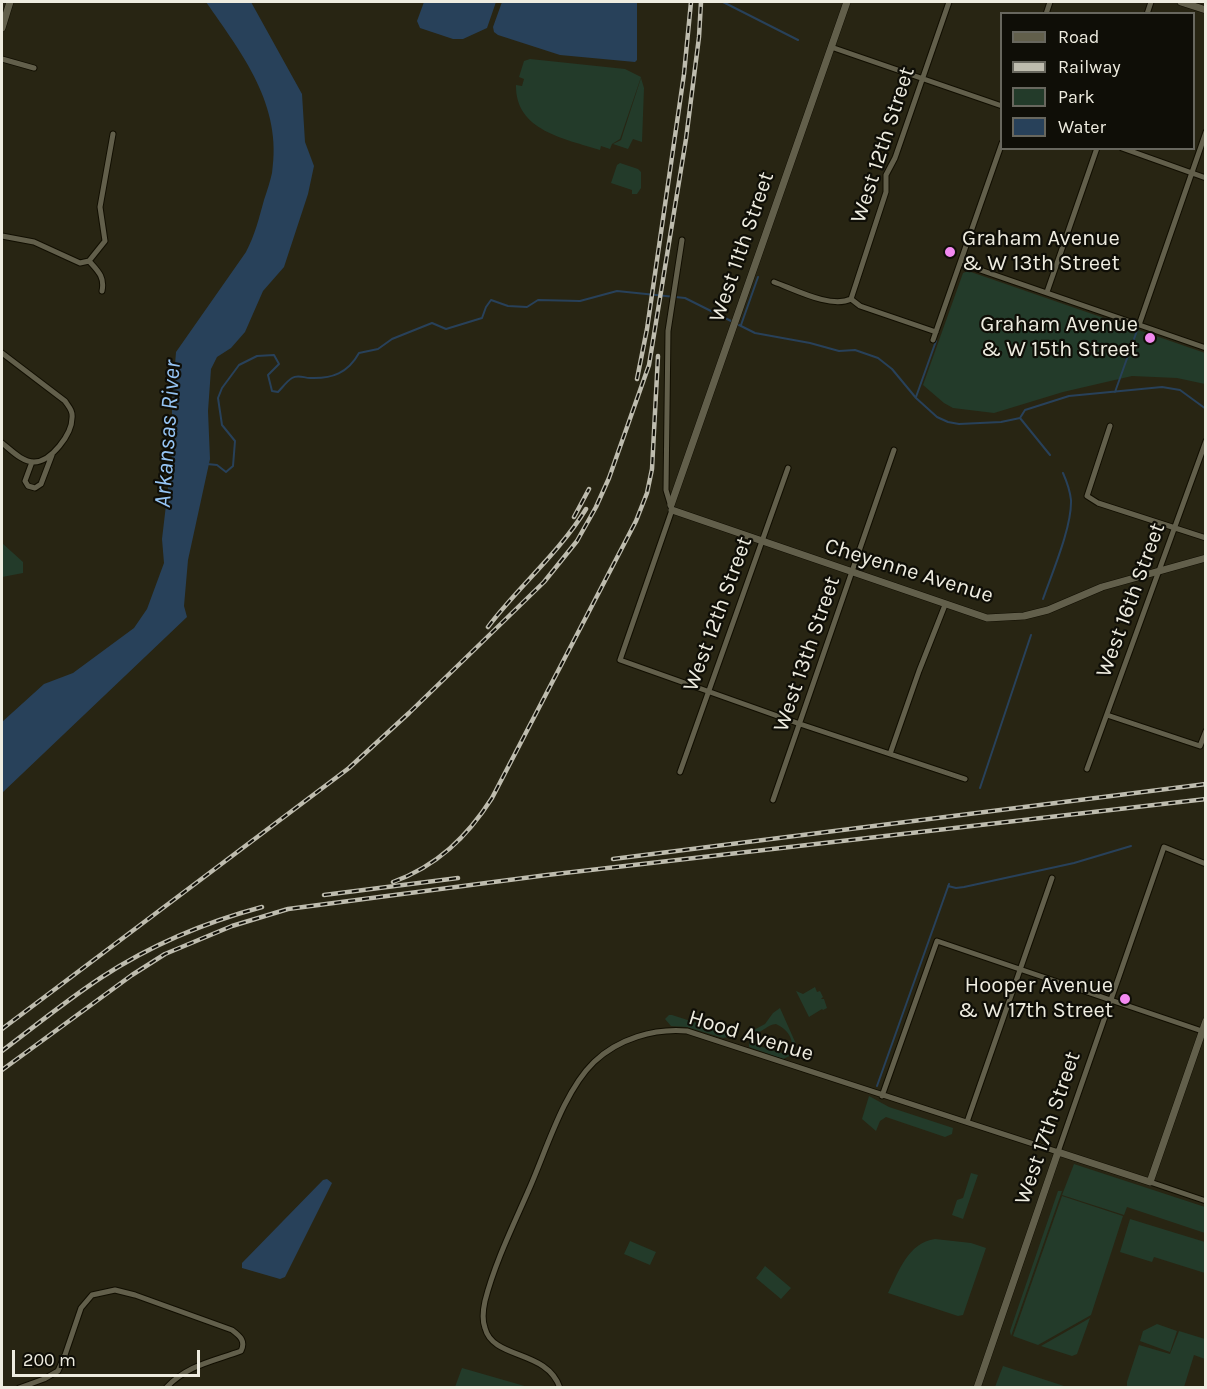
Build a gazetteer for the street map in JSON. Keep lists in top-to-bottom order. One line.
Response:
{"streets":{"street":["West 12th Street","West 11th Street","Cheyenne Avenue","West 16th Street","West 13th Street","Hood Avenue","West 17th Street"]},"crossings":[["West 12th Street","West 11th Street"],["West 12th Street","Cheyenne Avenue"],["West 11th Street","Cheyenne Avenue"],["Cheyenne Avenue","West 16th Street"],["Cheyenne Avenue","West 13th Street"],["Hood Avenue","West 17th Street"]],"water":["Arkansas River"],"places":["Graham Avenue & W 13th Street","Graham Avenue & W 15th Street","Hooper Avenue & W 17th Street"],"legend":["Road","Railway","Park","Water"],"scale_bar":"200 m"}
